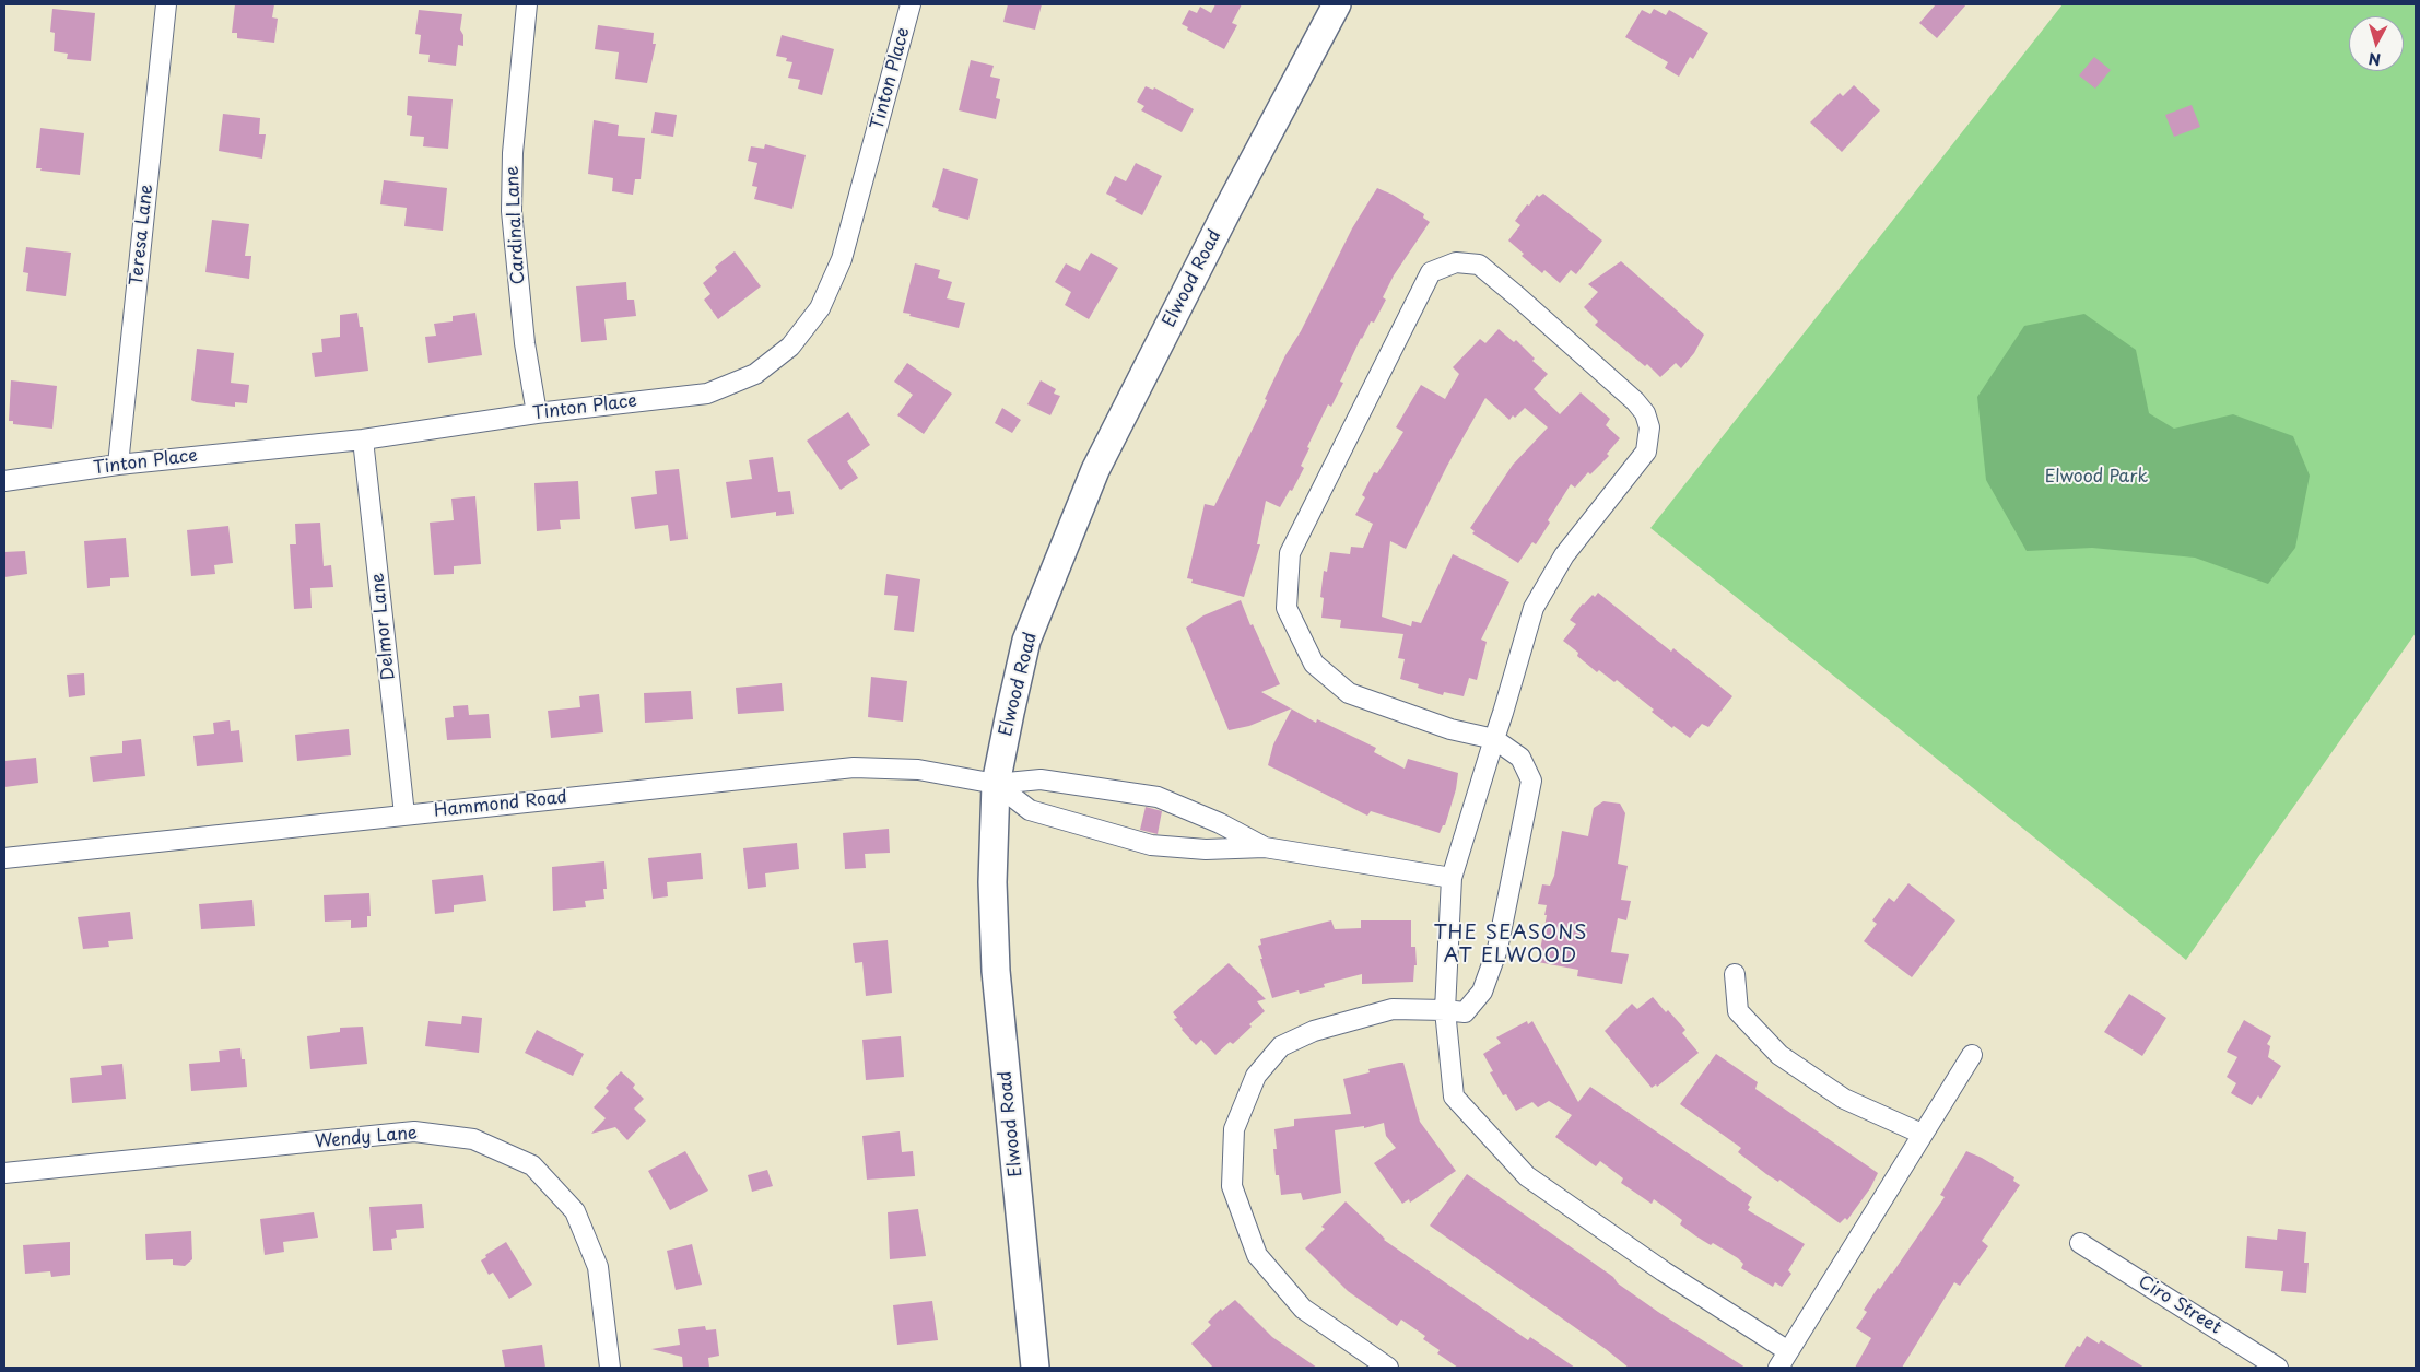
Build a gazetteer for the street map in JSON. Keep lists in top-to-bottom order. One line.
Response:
{"streets":{"main road":["Elwood Road"],"street":["Tinton Place","Cardinal Lane","Teresa Lane","Delmor Lane","Hammond Road","Wendy Lane","Ciro Street"]},"crossings":[["Tinton Place","Cardinal Lane"],["Tinton Place","Teresa Lane"],["Tinton Place","Delmor Lane"],["Elwood Road","Hammond Road"],["Delmor Lane","Hammond Road"]],"districts":["THE SEASONS AT ELWOOD"],"parks":["Elwood Park"],"north":"bottom"}
